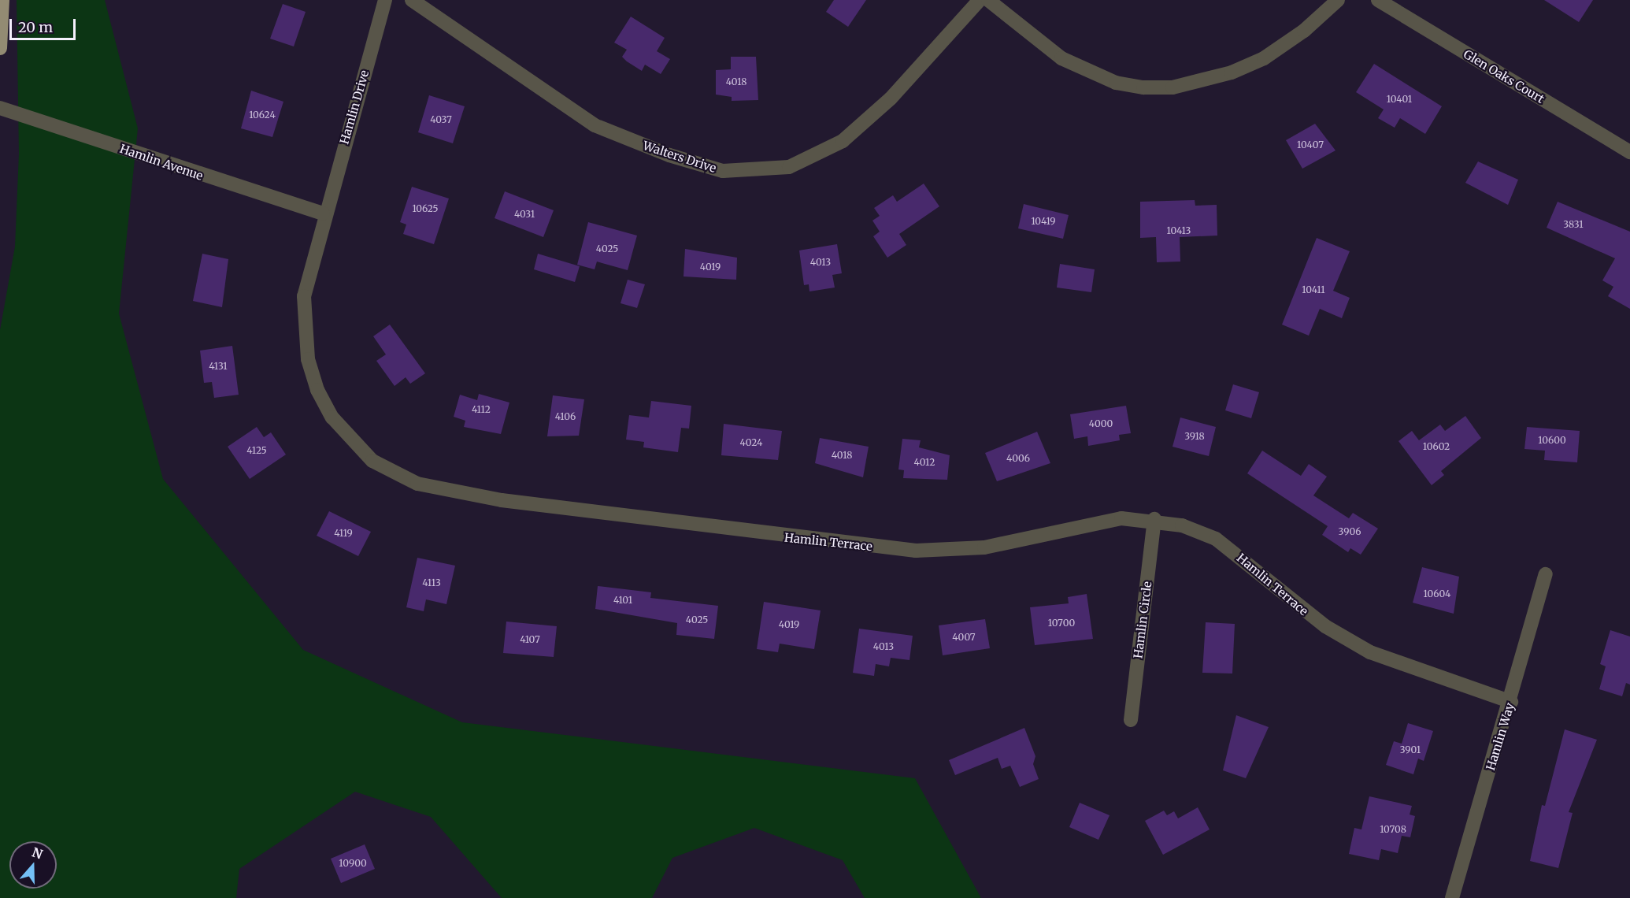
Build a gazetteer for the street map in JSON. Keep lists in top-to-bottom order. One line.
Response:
{"streets":{"street":["Glen Oaks Court","Hamlin Drive","Walters Drive","Hamlin Avenue","Hamlin Terrace","Hamlin Circle","Hamlin Way"]},"crossings":[["Hamlin Drive","Hamlin Avenue"],["Hamlin Drive","Hamlin Terrace"],["Hamlin Avenue","Hamlin Terrace"],["Hamlin Terrace","Hamlin Circle"],["Hamlin Terrace","Hamlin Way"]],"house_numbers":["4018","10401","10624","4037","10407","10625","4031","10419","3831","10413","4025","4013","4019","10411","4131","4112","4106","4000","3918","10600","4024","10602","4125","4018","4006","4012","3906","4119","4113","10604","4101","4025","10700","4019","4007","4107","4013","3901","10708","10900"],"scale_bar":"20 m","north":"top"}
